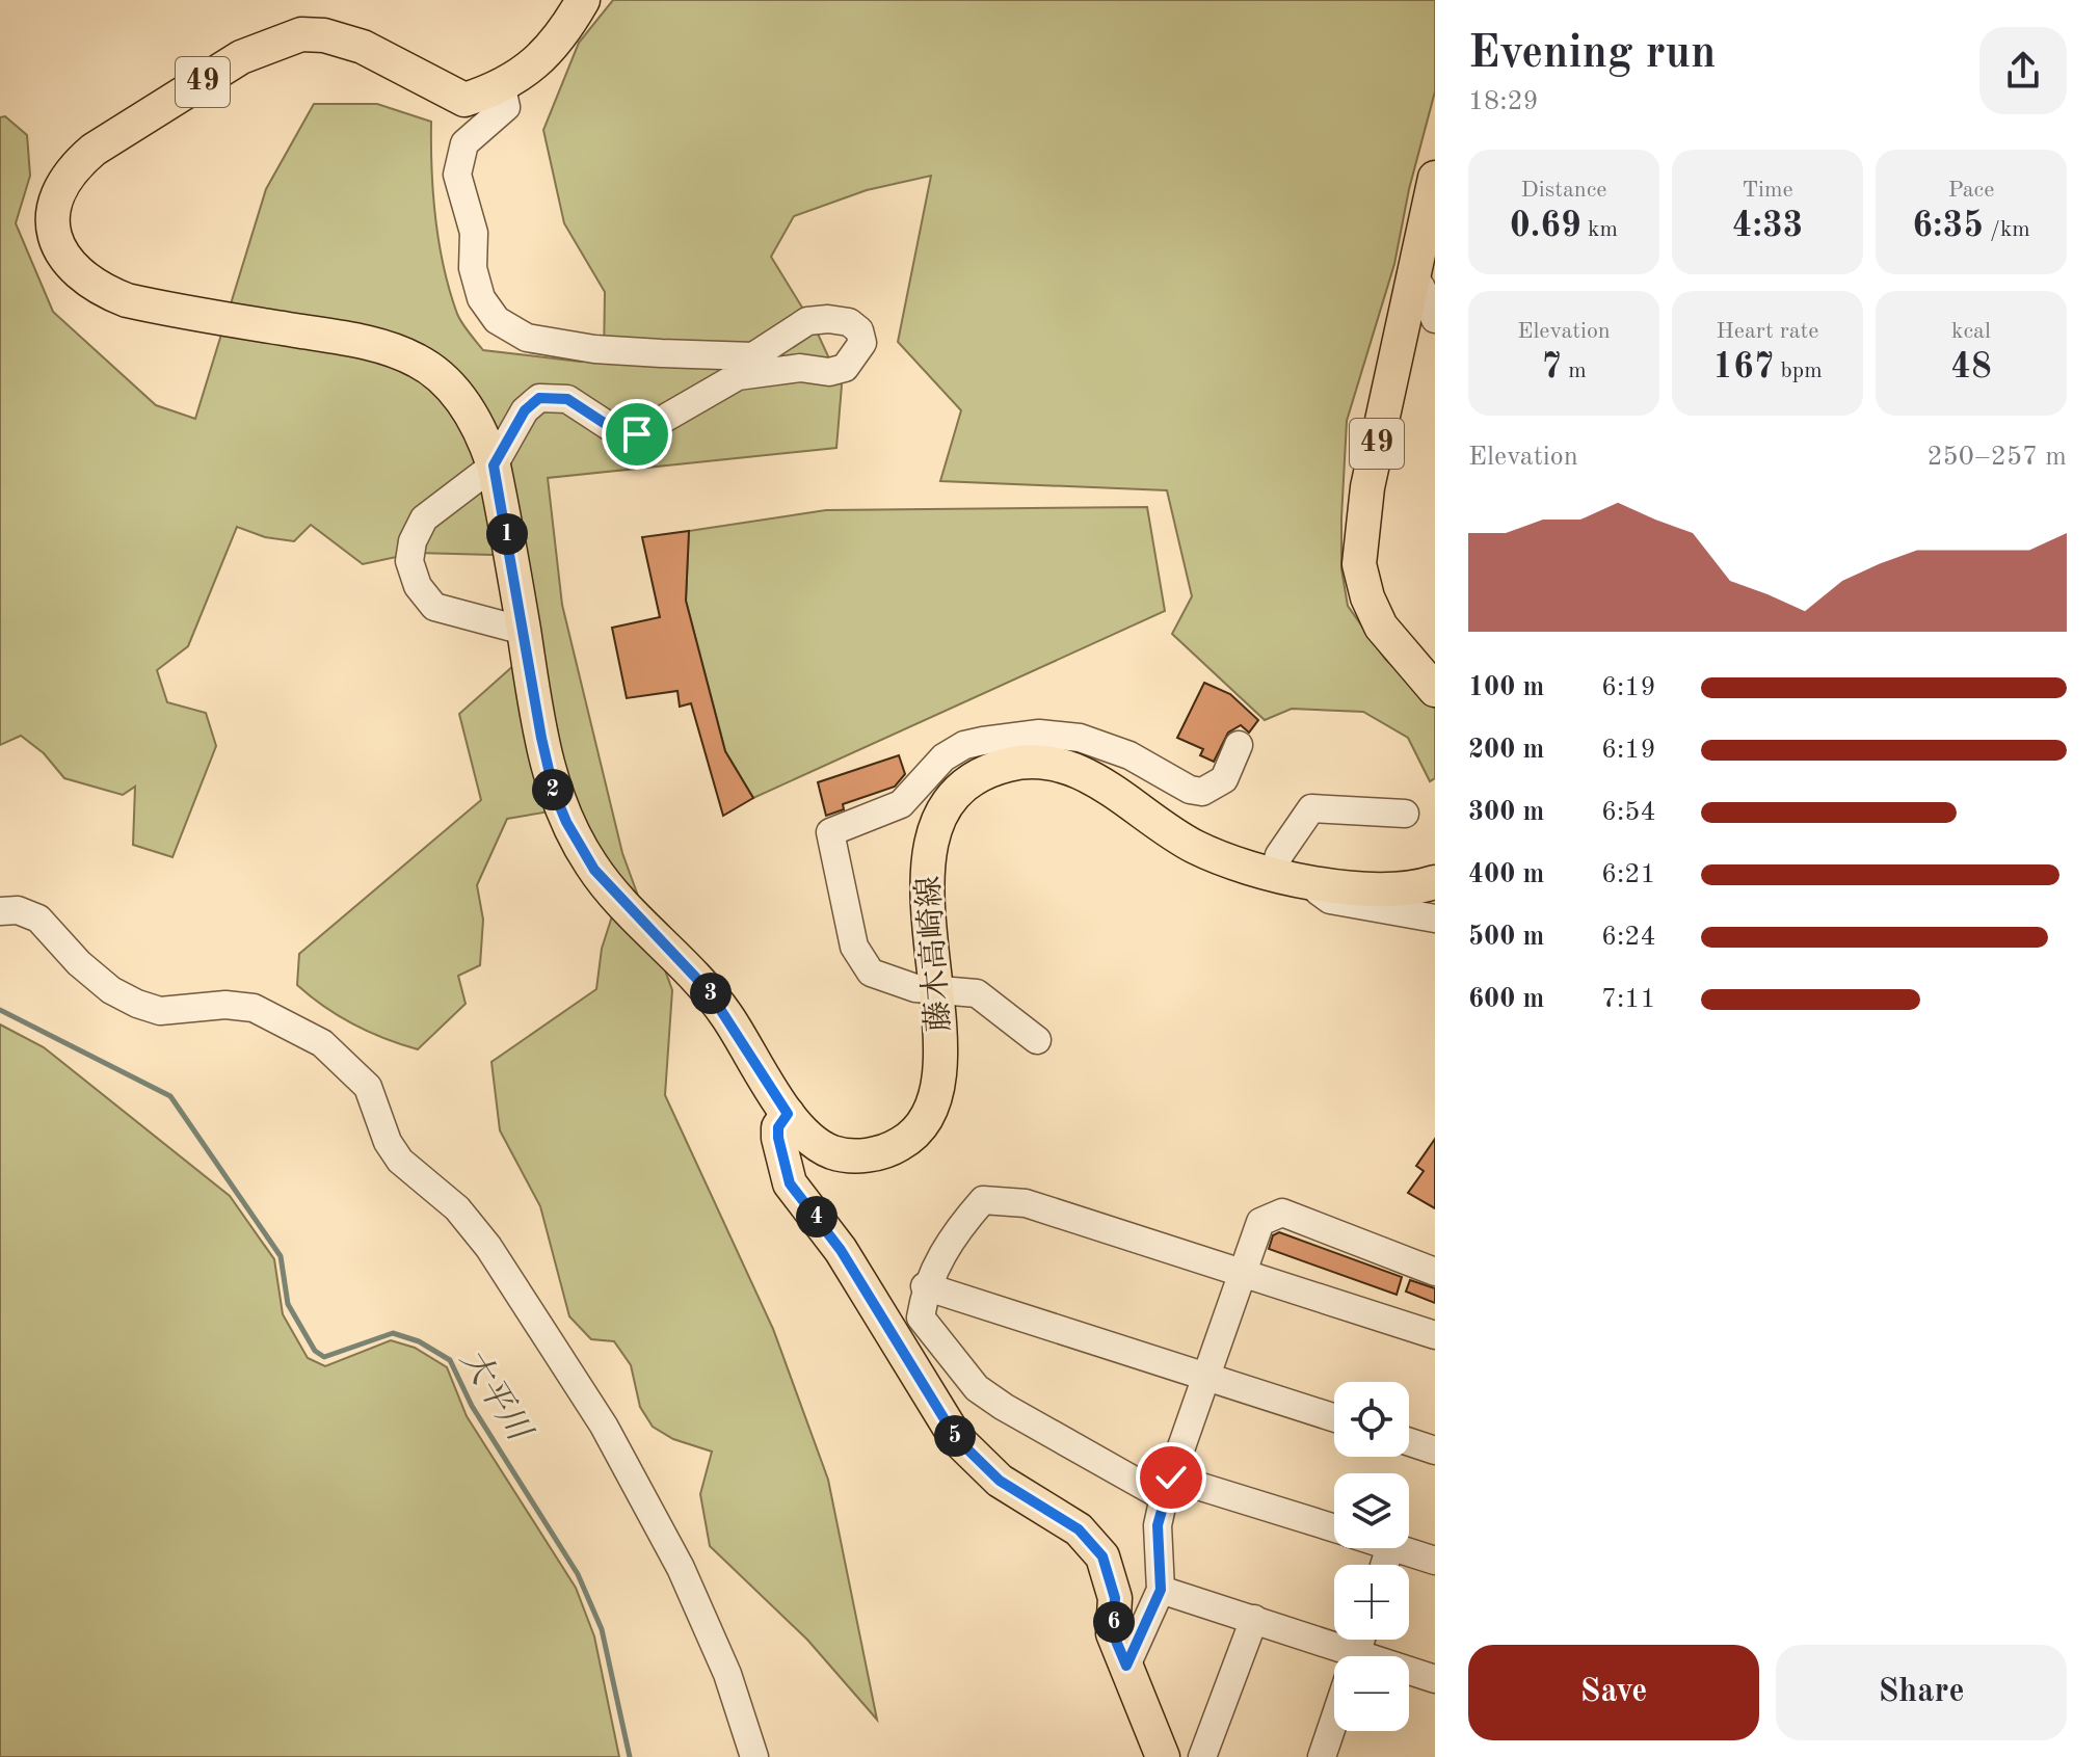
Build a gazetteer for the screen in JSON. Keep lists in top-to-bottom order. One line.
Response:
{"streets":{"main road":["49","藤木高崎線"]},"crossings":[["49","藤木高崎線"]],"water":["大平川"],"page":{"heading":["Evening run","18:29"],"stats":[["Distance","0.69 km"],["Time","4:33"],["Pace","6:35 /km"],["Elevation","7 m"],["Heart rate","167 bpm"],["kcal","48"]],"chart":["Elevation","250–257 m"],"pins":["1","2","3","4","5","6"],"list":[{"name":"100 m","note":"6:19"},{"name":"200 m","note":"6:19"},{"name":"300 m","note":"6:54"},{"name":"400 m","note":"6:21"},{"name":"500 m","note":"6:24"},{"name":"600 m","note":"7:11"}],"map_buttons":["+","−"],"buttons":["Save","Share"]}}
